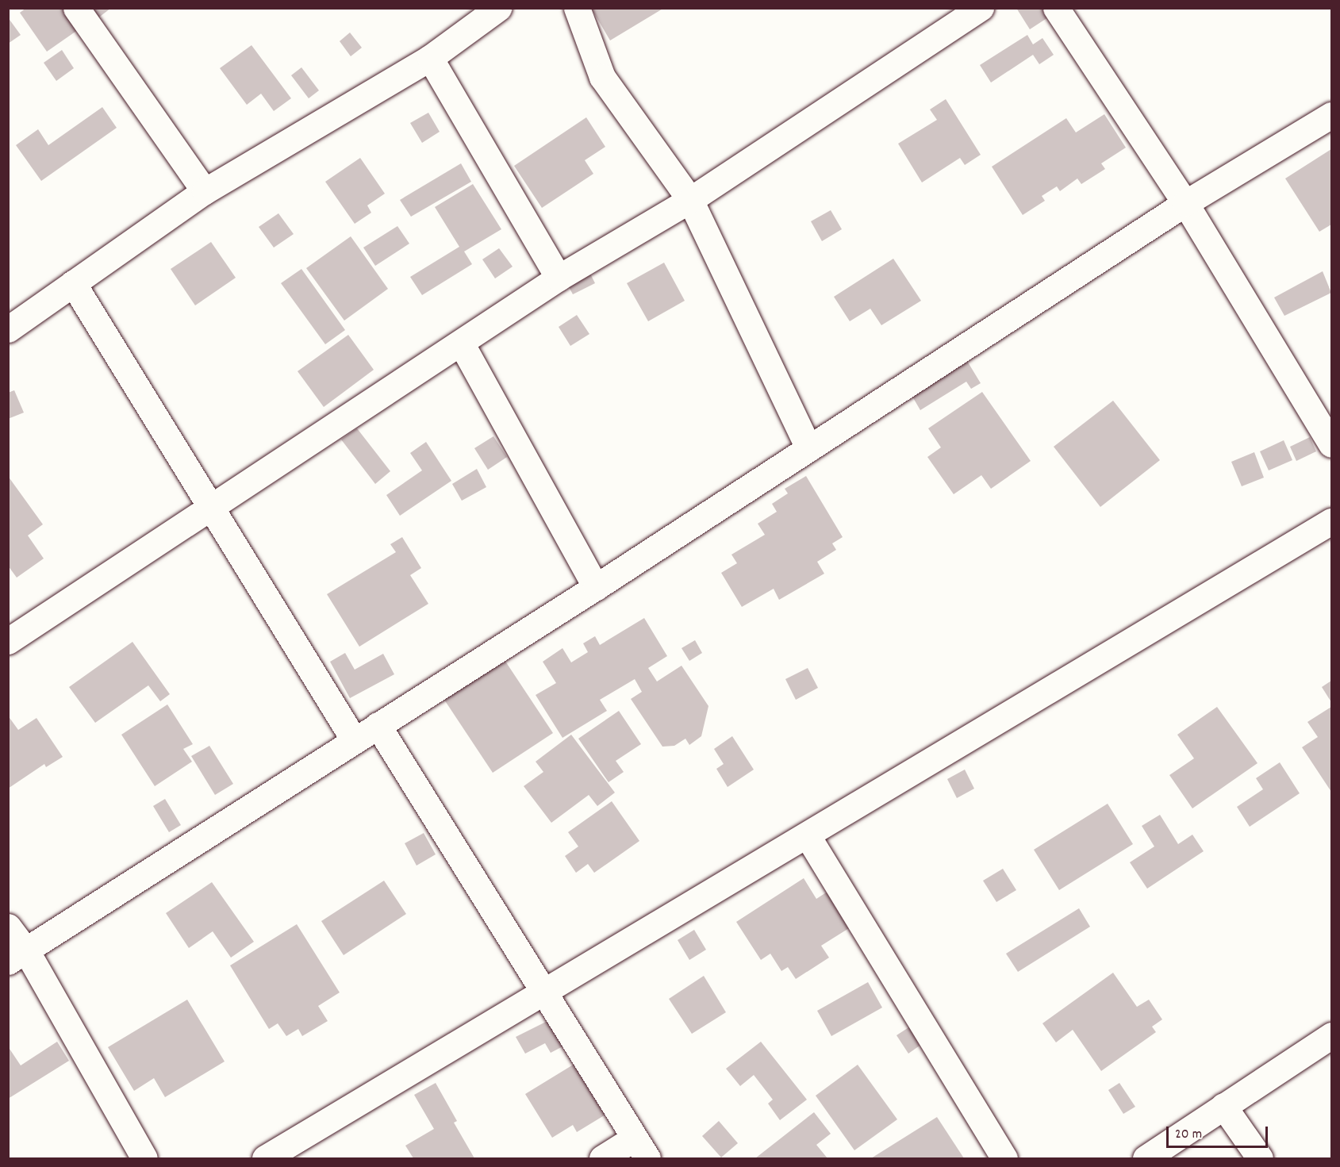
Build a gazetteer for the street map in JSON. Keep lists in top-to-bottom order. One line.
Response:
{"scale_bar":"20 m"}
